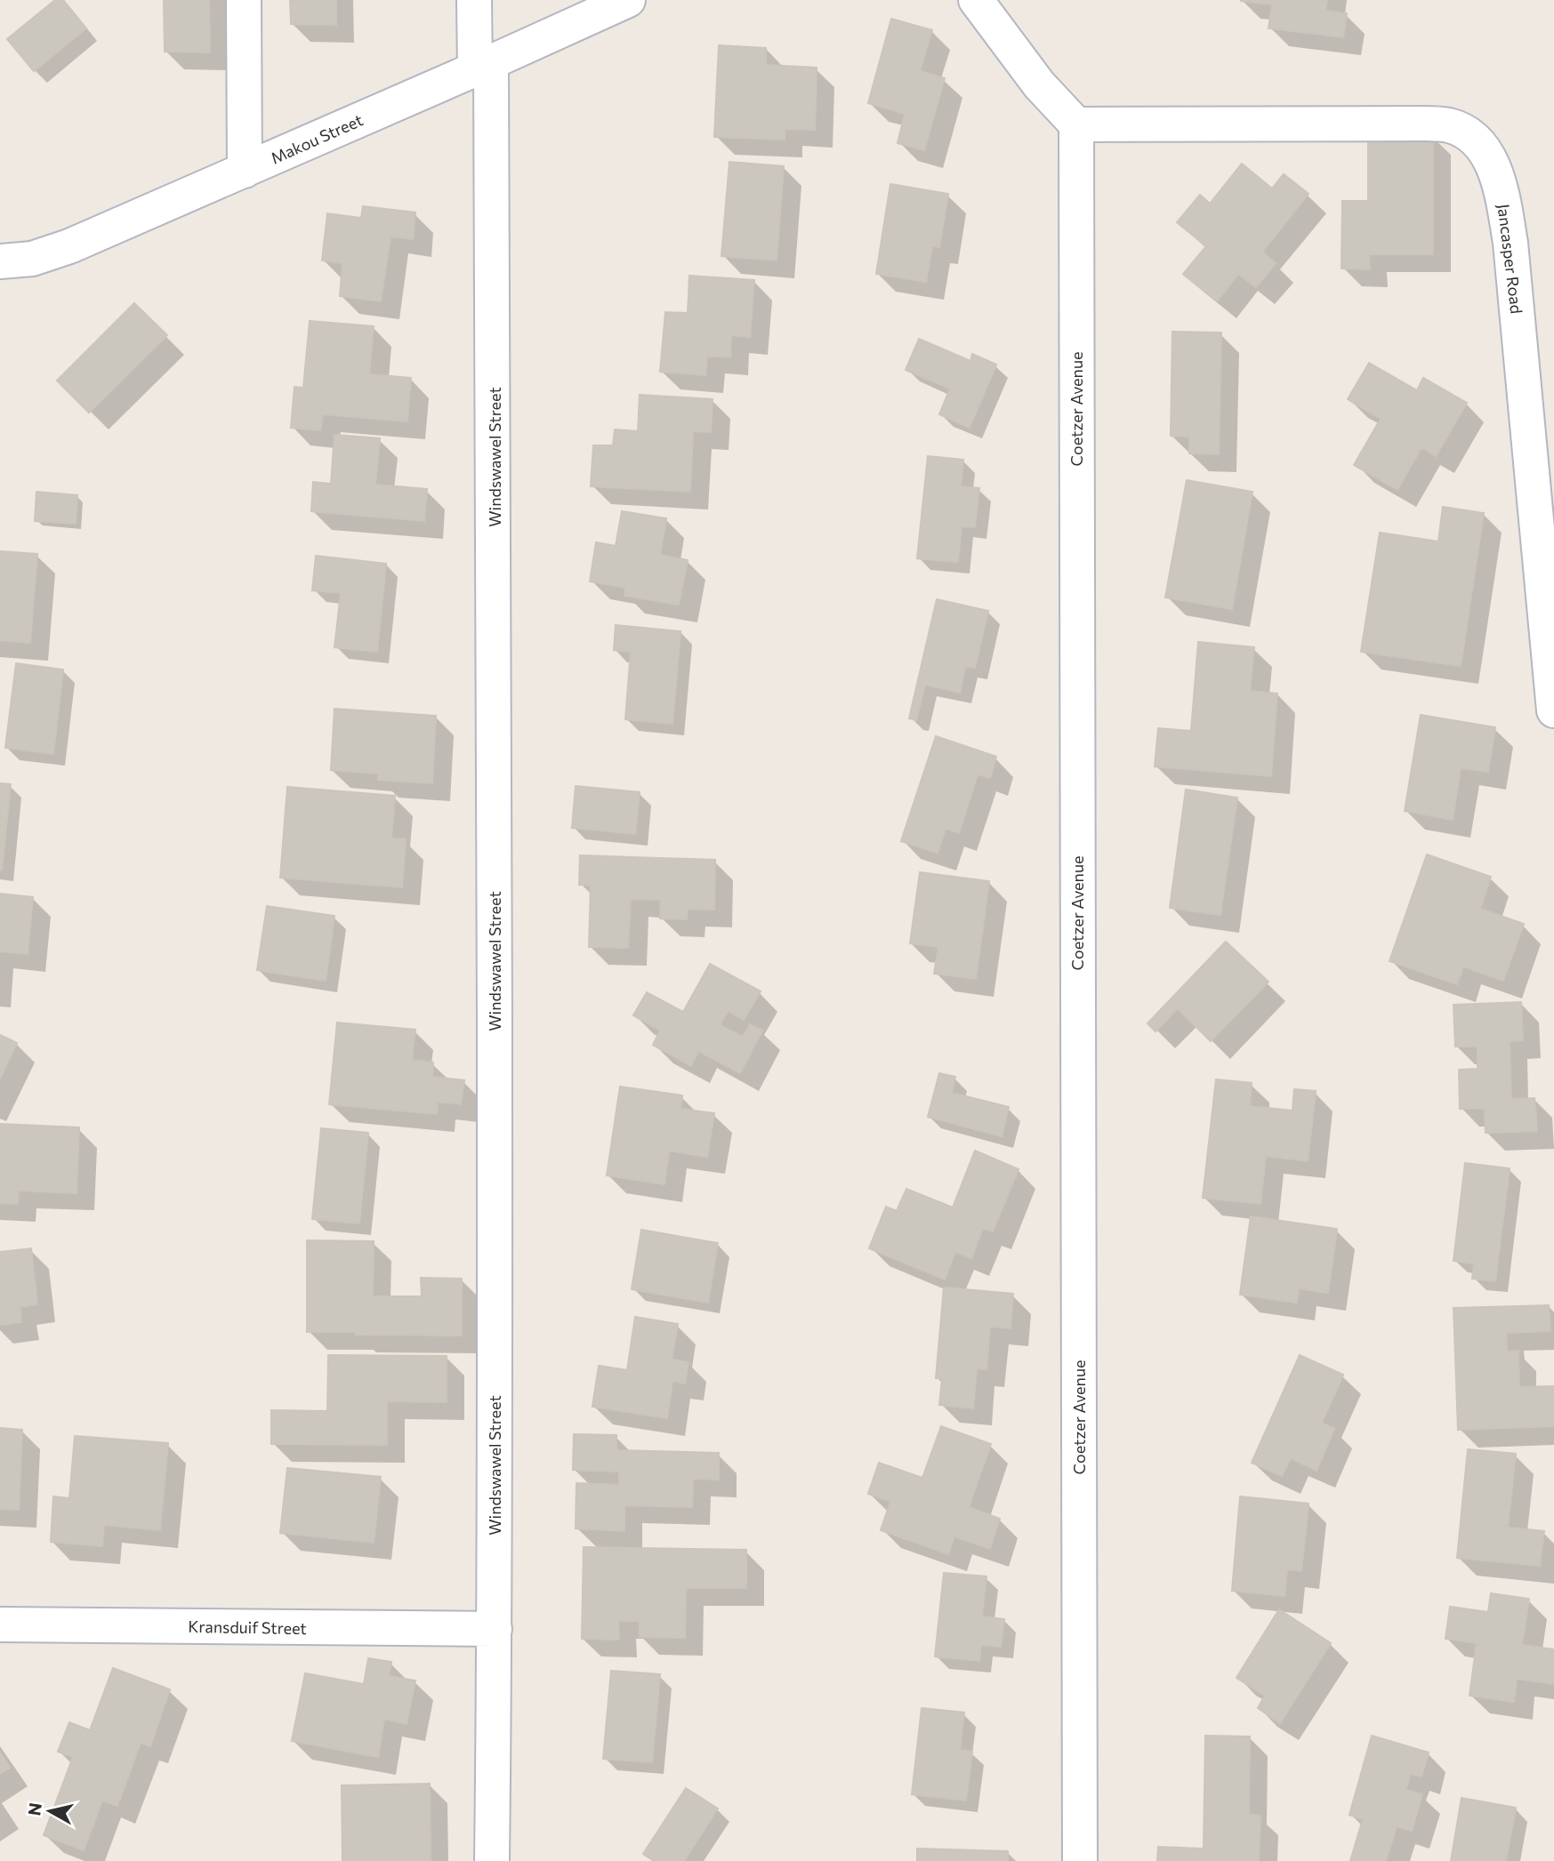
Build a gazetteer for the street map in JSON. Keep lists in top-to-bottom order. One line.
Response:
{"streets":{"street":["Makou Street","Jancasper Road","Coetzer Avenue","Windswawel Street","Kransduif Street"]},"crossings":[["Makou Street","Windswawel Street"],["Jancasper Road","Coetzer Avenue"],["Windswawel Street","Kransduif Street"]],"north":"left"}
